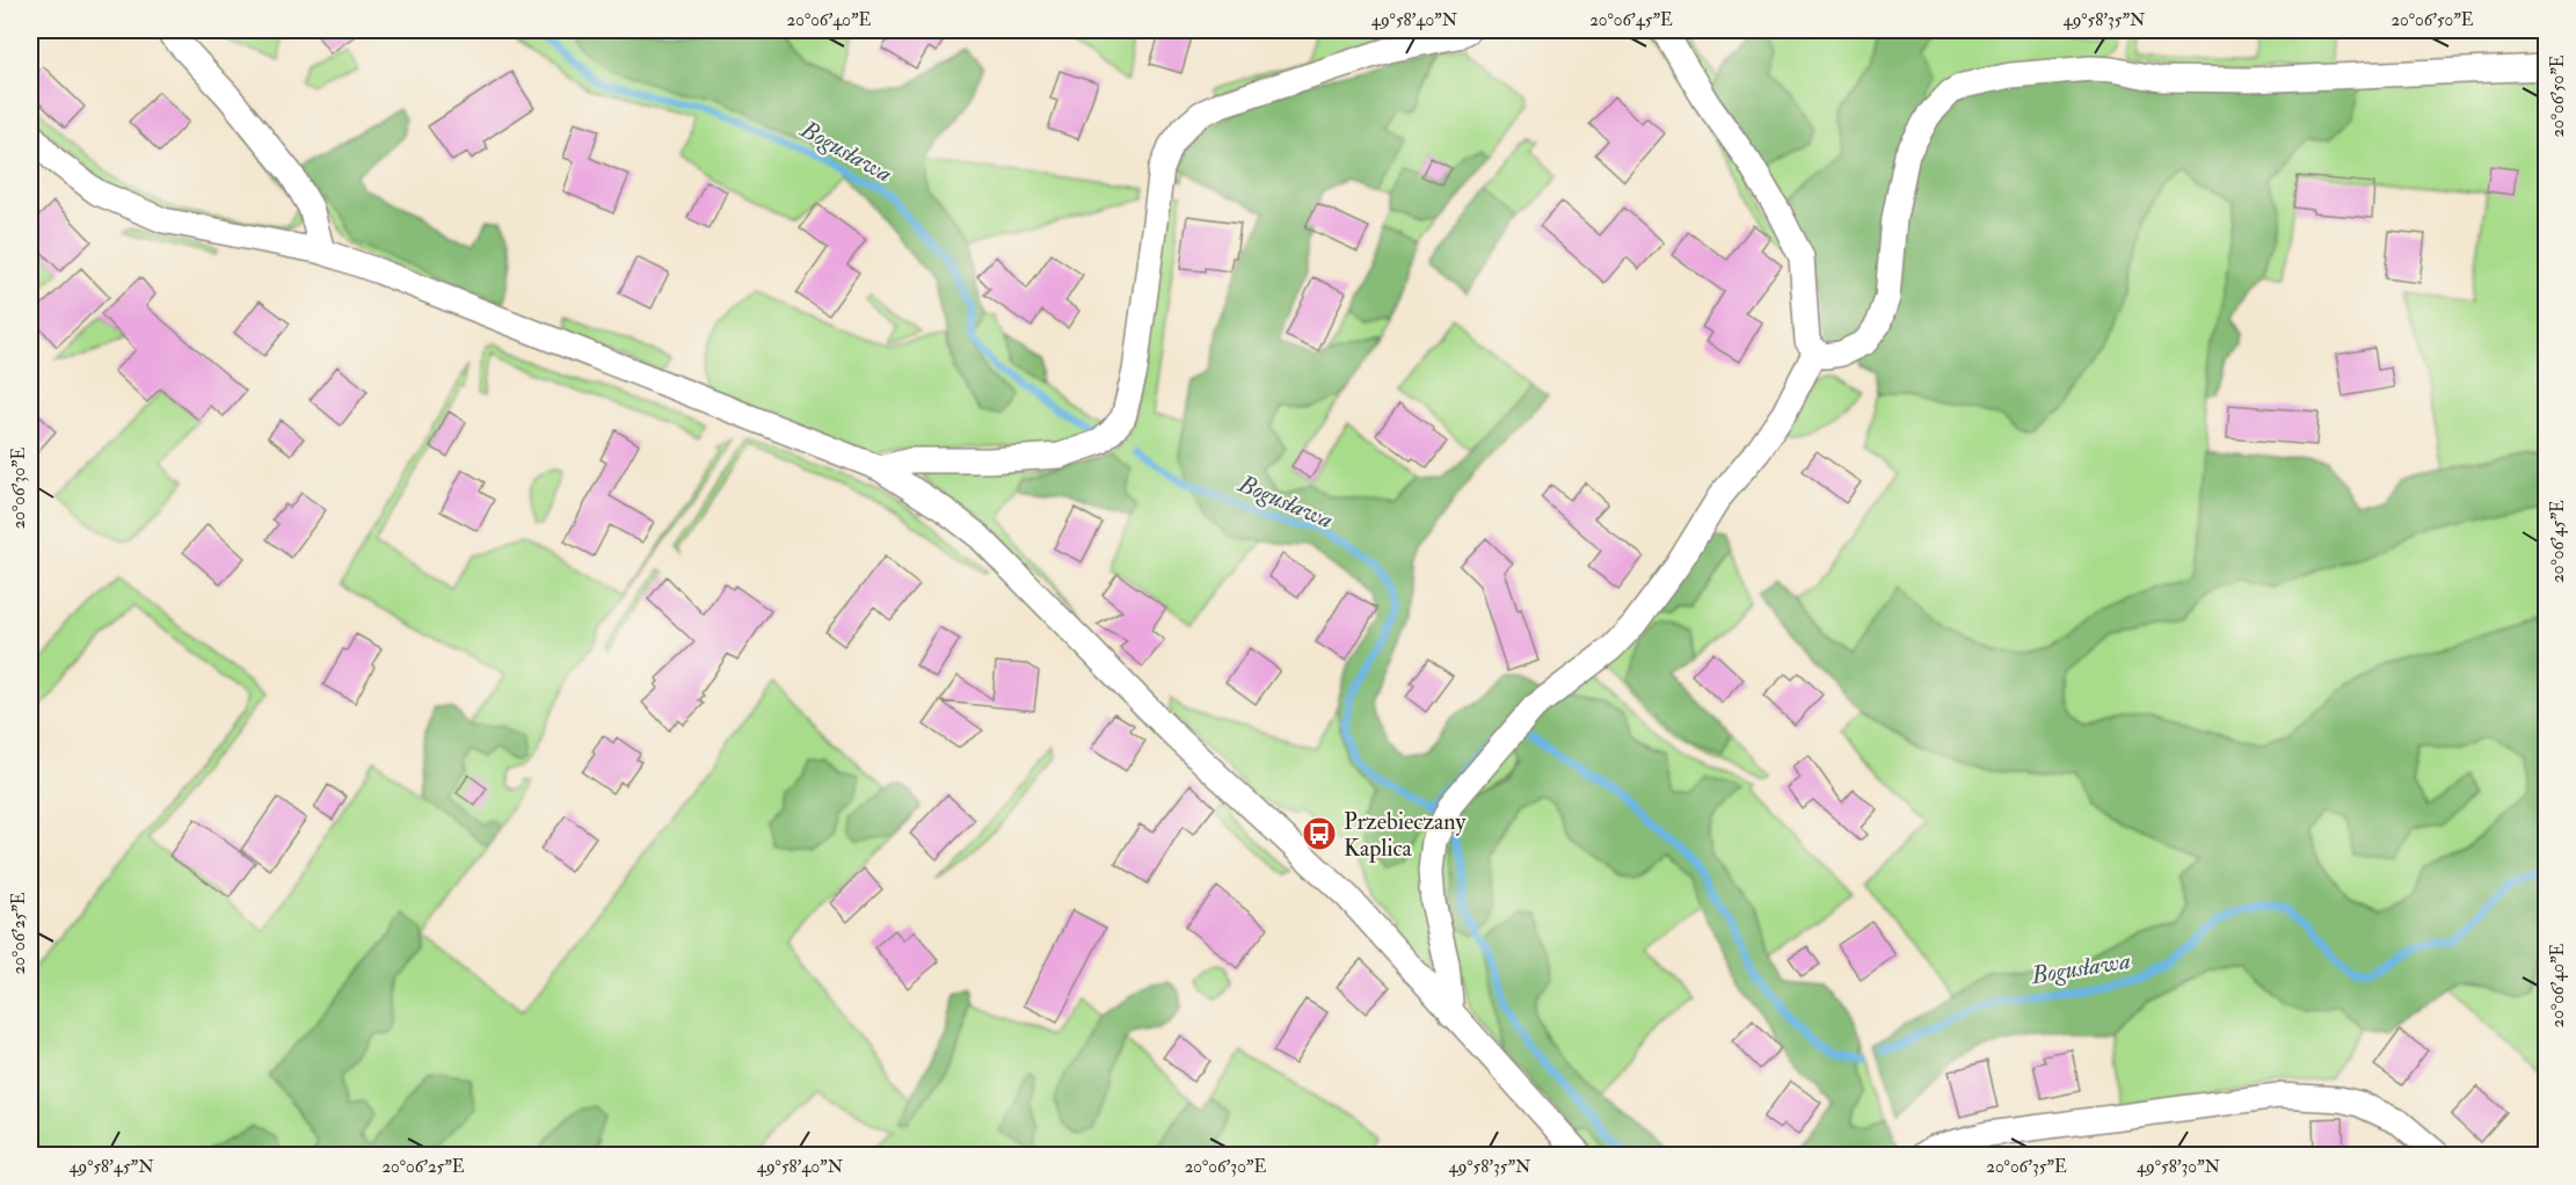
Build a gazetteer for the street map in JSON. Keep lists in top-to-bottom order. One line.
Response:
{"water":["Bogusława"],"places":{"bus stop":["Przebieczany Kaplica"]},"coordinates":["20°06'40\"E","49°58'40\"N","20°06'45\"E","49°58'35\"N","20°06'50\"E","20°06'30\"E","20°06'25\"E","49°58'45\"N","20°06'35\"E","49°58'30\"N"]}
